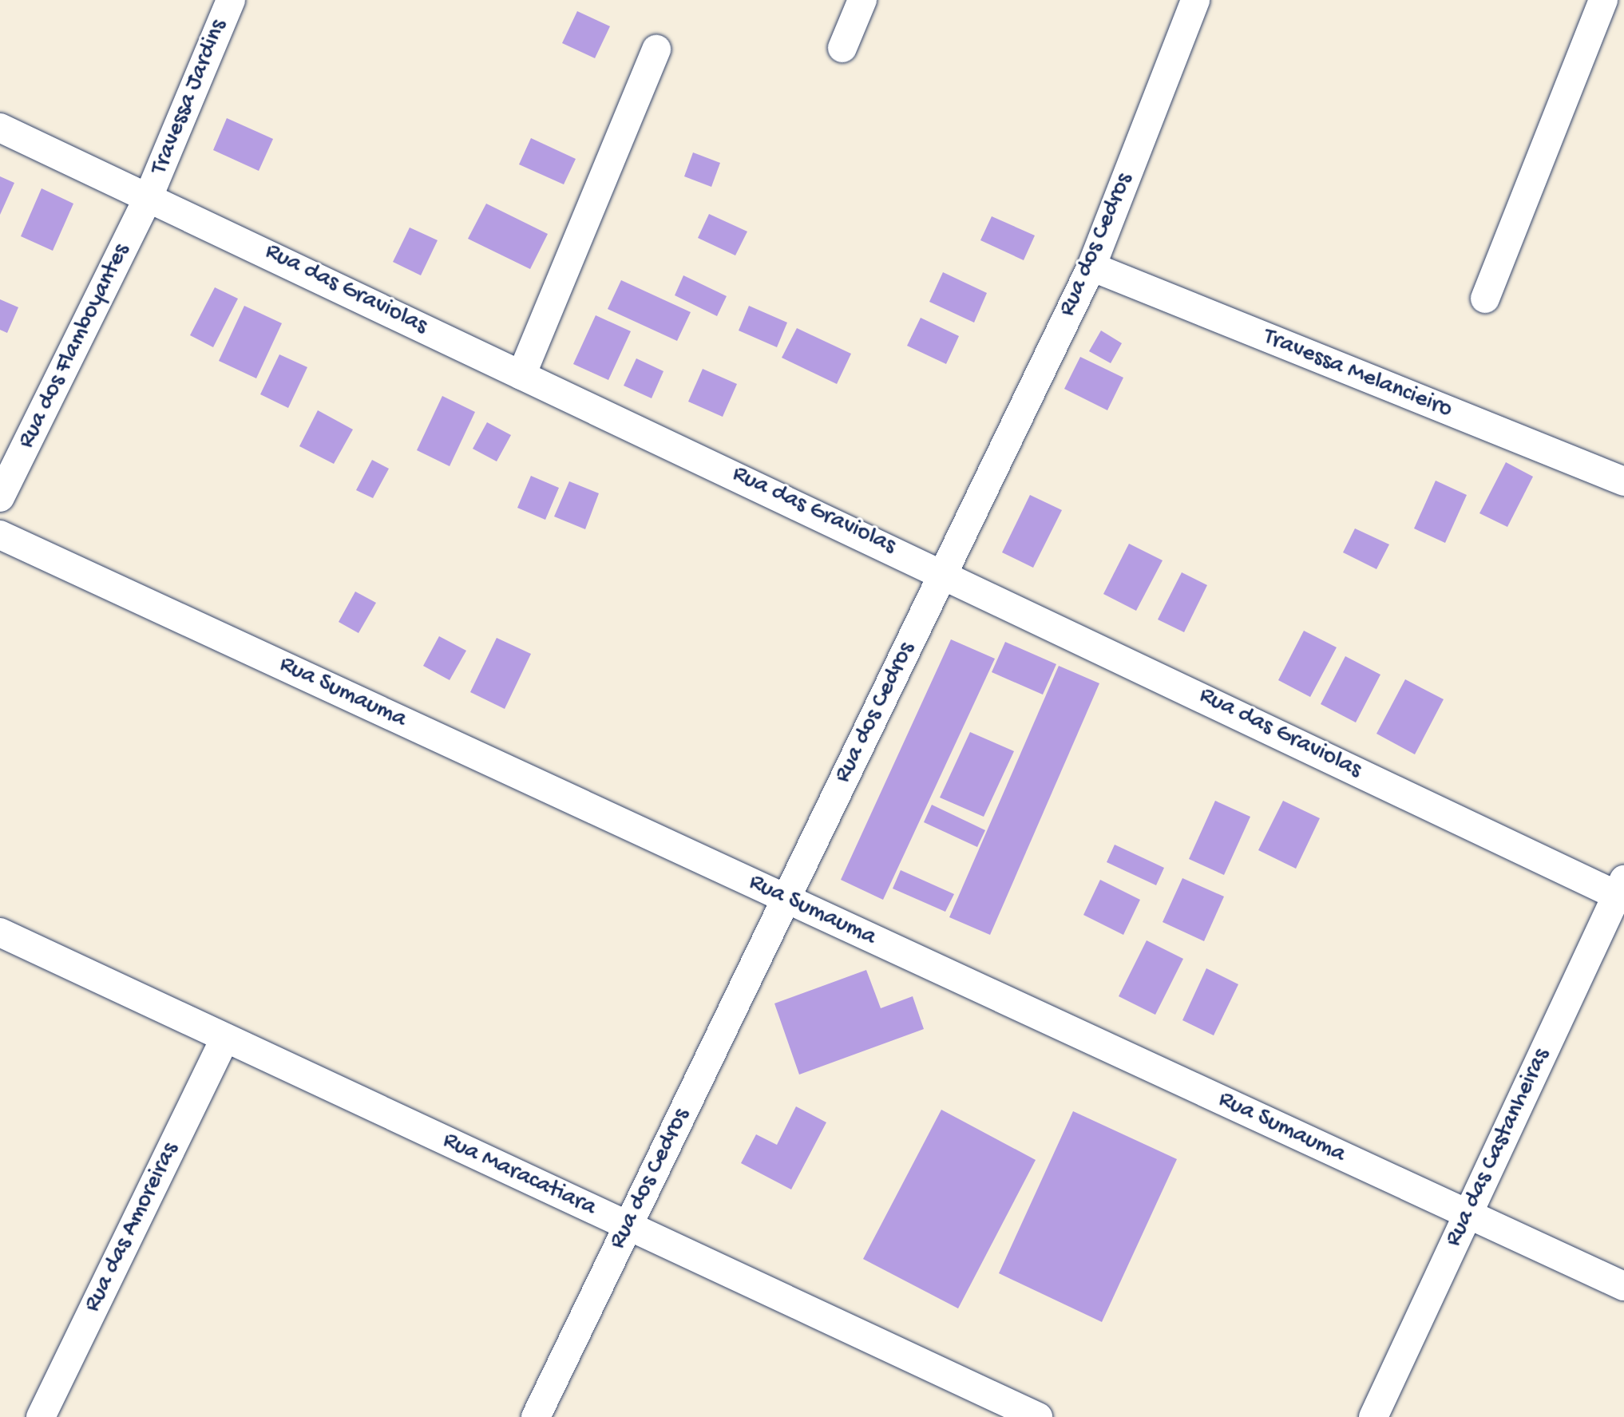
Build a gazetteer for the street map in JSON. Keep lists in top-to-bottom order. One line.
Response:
{"streets":{"street":["Travessa Jardins","Rua dos Cedros","Rua das Graviolas","Rua dos Flamboyantes","Travessa Melancieiro","Rua Sumauma","Rua das Castanheiras","Rua Maracatiara","Rua das Amoreiras"]},"crossings":[["Travessa Jardins","Rua das Graviolas"],["Travessa Jardins","Rua dos Flamboyantes"],["Rua dos Cedros","Rua das Graviolas"],["Rua dos Cedros","Travessa Melancieiro"],["Rua dos Cedros","Rua Sumauma"],["Rua dos Cedros","Rua Maracatiara"],["Rua das Graviolas","Rua dos Flamboyantes"],["Rua das Graviolas","Rua das Castanheiras"],["Rua Sumauma","Rua das Castanheiras"],["Rua Maracatiara","Rua das Amoreiras"]]}
